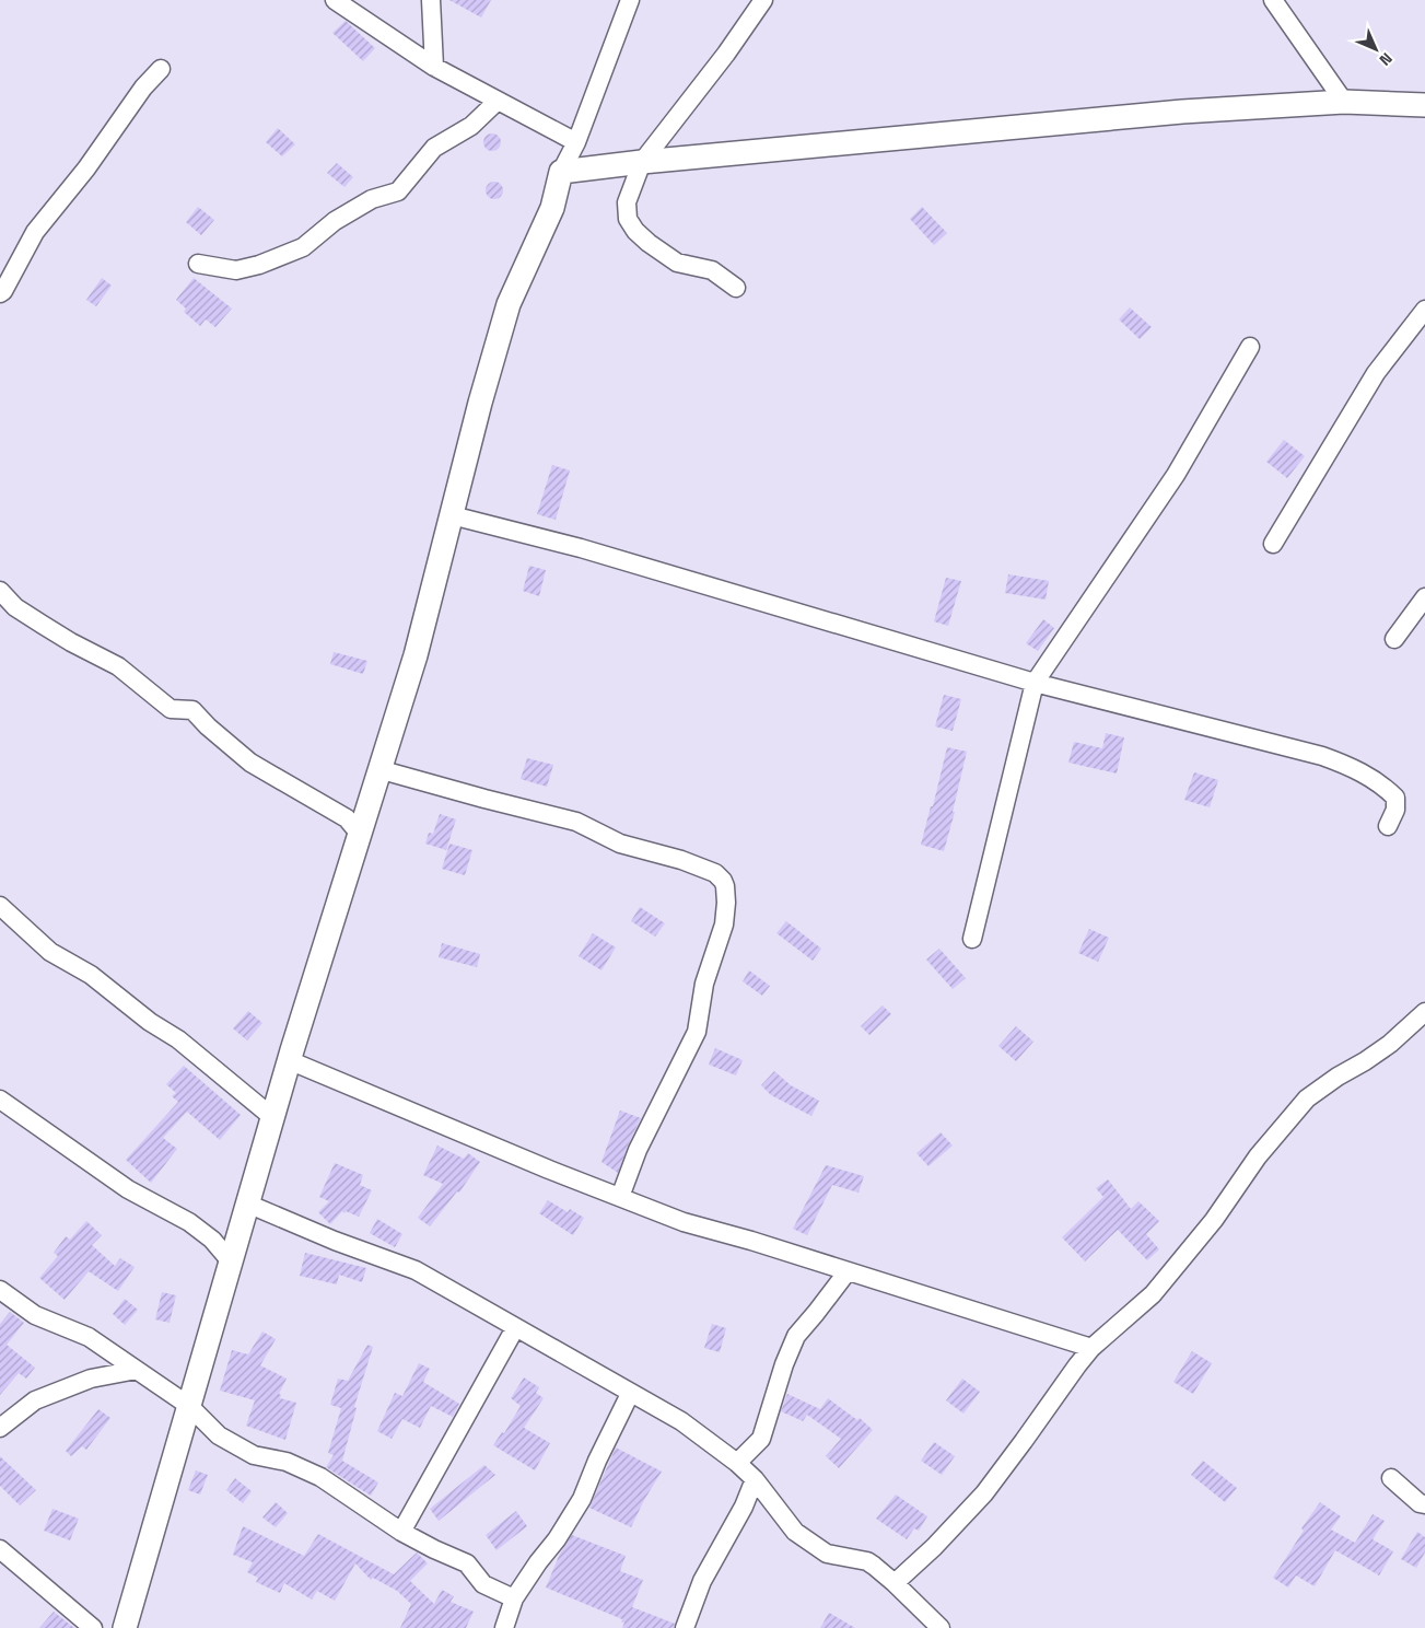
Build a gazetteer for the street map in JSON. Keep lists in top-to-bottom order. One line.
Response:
{"north":"bottom right"}
